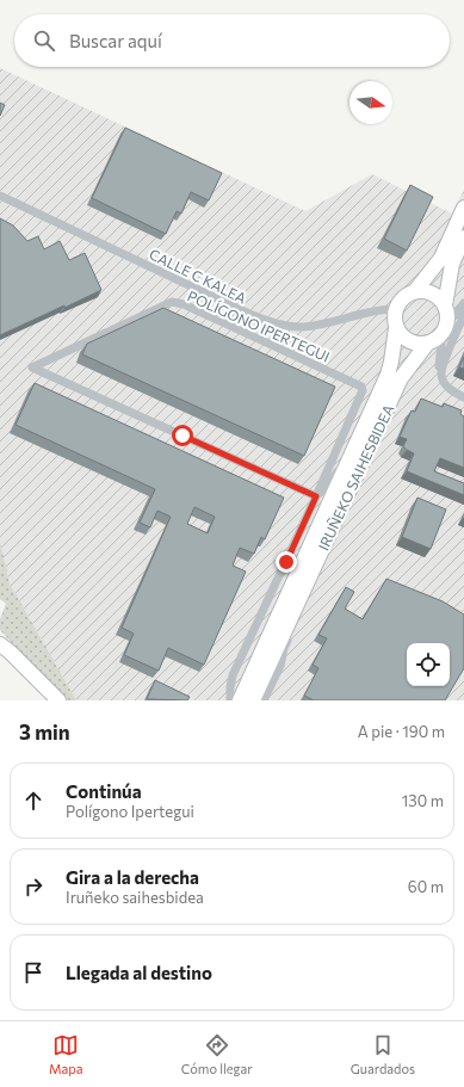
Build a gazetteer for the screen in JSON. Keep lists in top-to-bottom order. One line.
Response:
{"streets":{"highway":["IRUÑEKO SAIHESBIDEA"],"street":["CALLE C KALEA","POLÍGONO IPERTEGUI"]},"crossings":[["CALLE C KALEA","IRUÑEKO SAIHESBIDEA"],["POLÍGONO IPERTEGUI","IRUÑEKO SAIHESBIDEA"]],"north":"right","page":{"search":"Buscar aquí","heading":["3 min","A pie · 190 m"],"list":[["Continúa","Polígono Ipertegui","130 m"],["Gira a la derecha","Iruñeko saihesbidea","60 m"],"Llegada al destino"],"nav":["Mapa","Cómo llegar","Guardados"]}}
